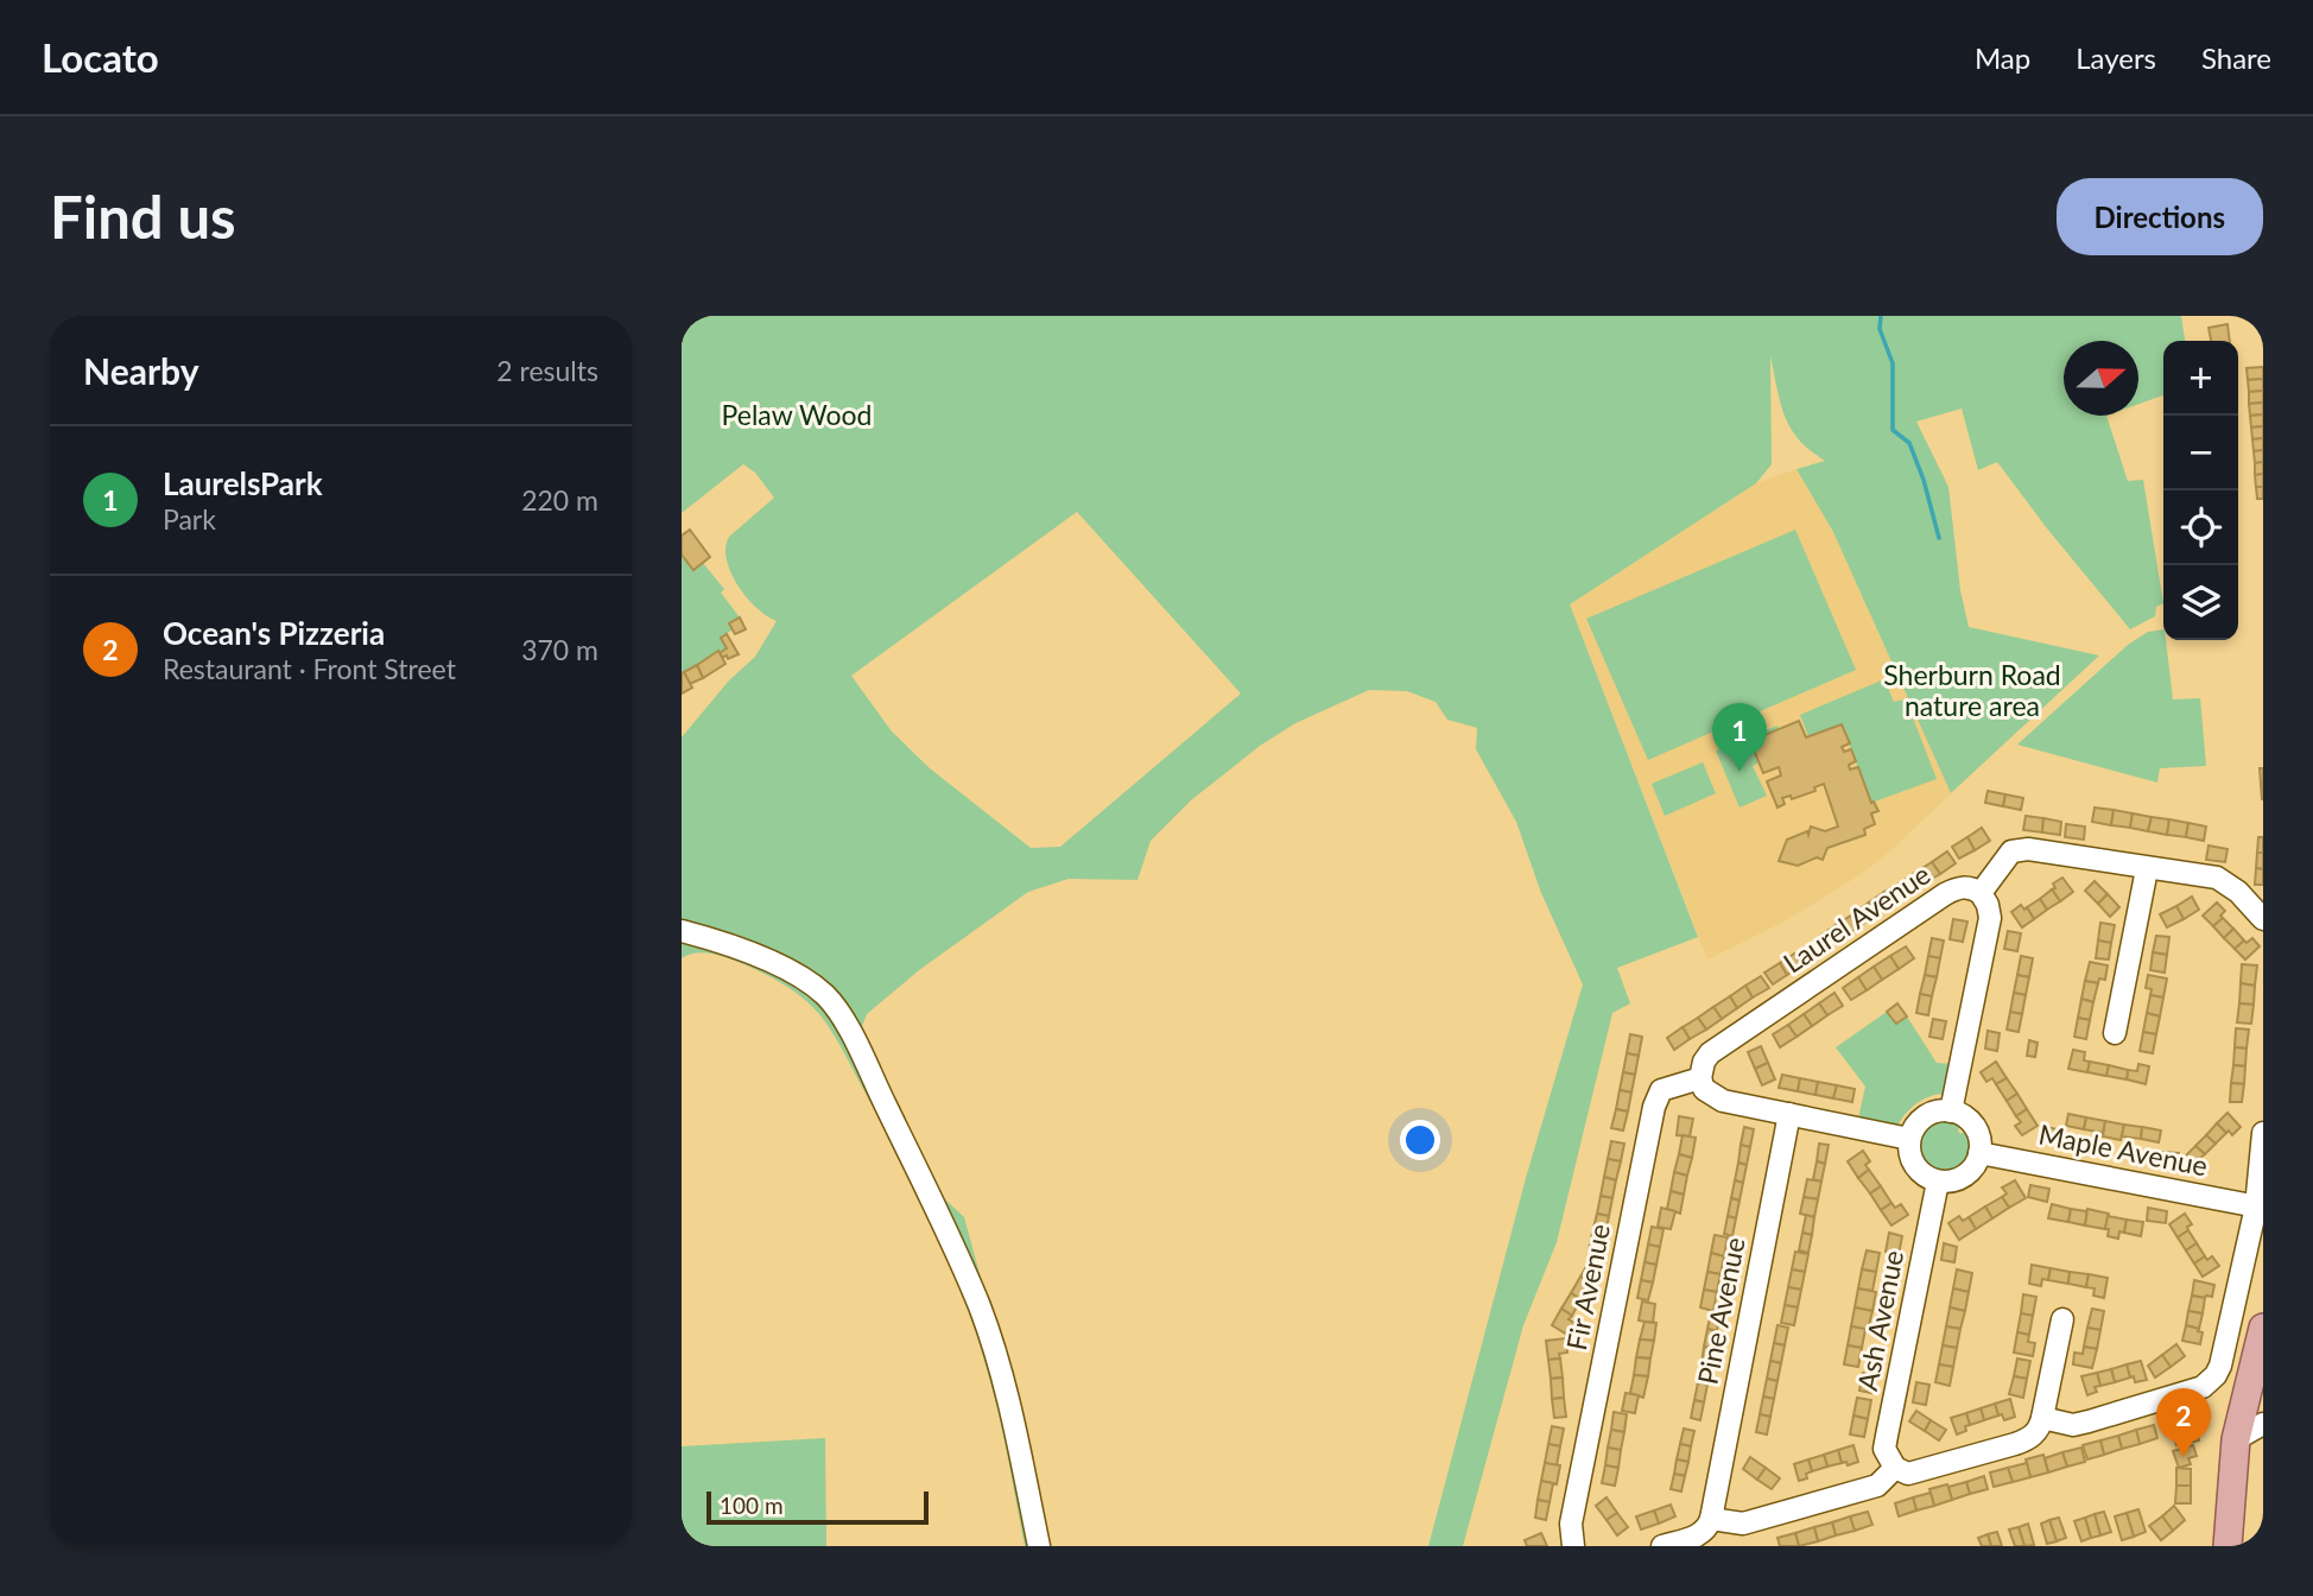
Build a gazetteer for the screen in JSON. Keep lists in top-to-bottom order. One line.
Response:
{"streets":{"street":["Laurel Avenue","Maple Avenue","Fir Avenue","Pine Avenue","Ash Avenue"]},"crossings":[["Laurel Avenue","Fir Avenue"],["Maple Avenue","Ash Avenue"]],"parks":["Pelaw Wood","Sherburn Road nature area"],"scale_bar":"100 m","north":"right","page":{"header":"Locato","nav":["Map","Layers","Share"],"buttons":"Directions","title":"Find us","heading":["Nearby","2 results"],"map_buttons":["+","−"],"list":[{"mark":"1","name":"LaurelsPark","note":"Park","value":"220 m"},{"mark":"2","name":"Ocean's Pizzeria","note":"Restaurant · Front Street","value":"370 m"}],"pins":["1","2"],"scale":"100 m"}}
